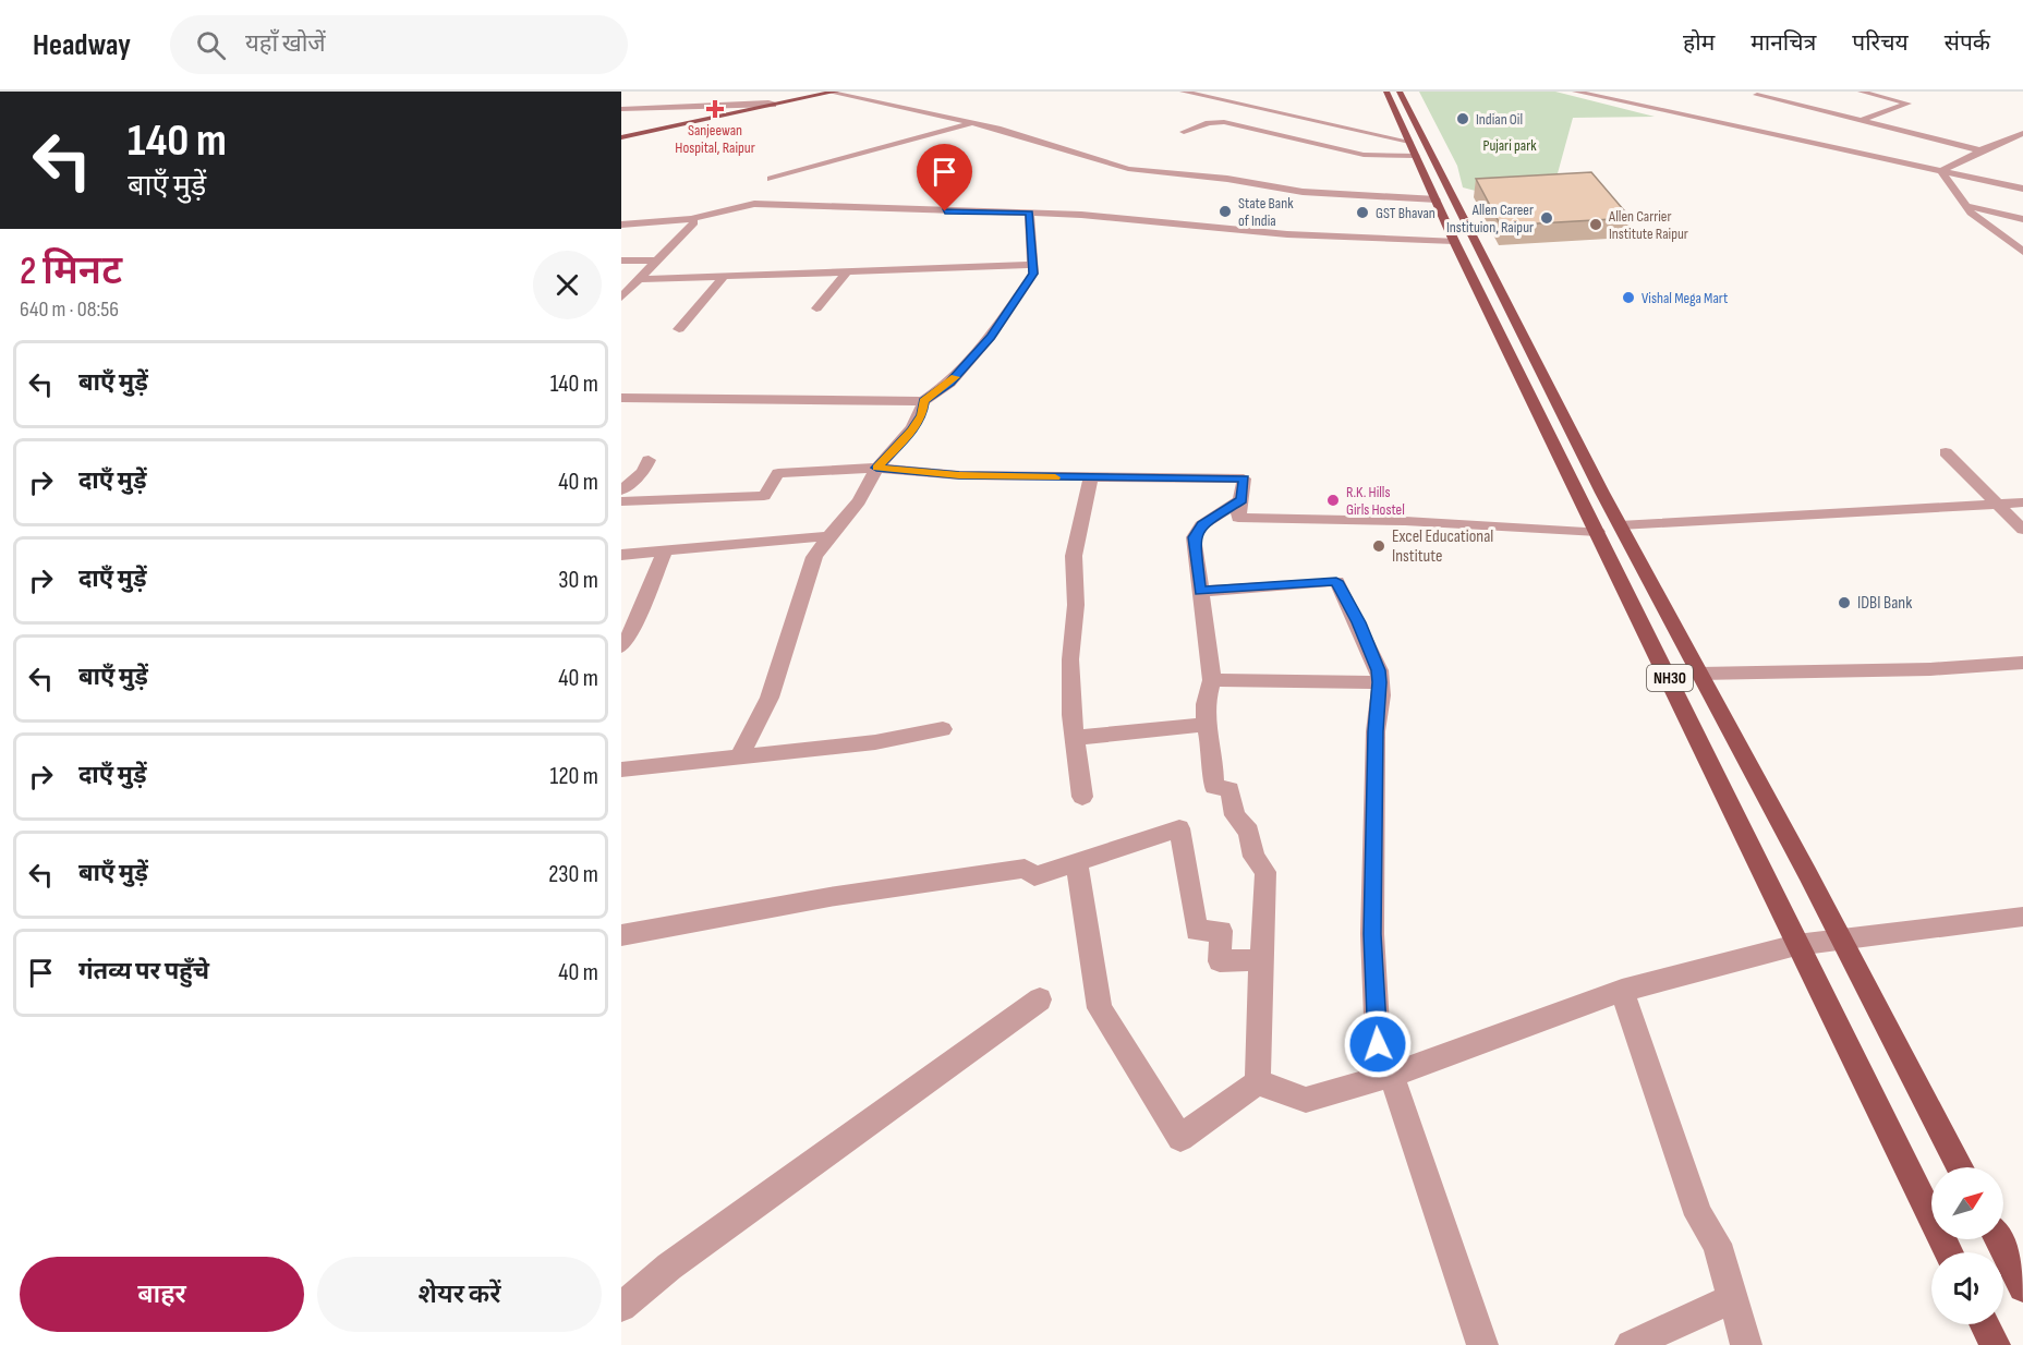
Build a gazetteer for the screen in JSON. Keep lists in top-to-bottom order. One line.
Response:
{"streets":{"main road":["NH30"]},"parks":["Pujari park"],"places":{"health":["Sanjeewan Hospital, Raipur"],"other":["Indian Oil","State Bank of India","GST Bhavan","Allen Career Instituion, Raipur","Allen Carrier Institute Raipur","Vishal Mega Mart","R.K. Hills Girls Hostel","Excel Educational Institute","IDBI Bank"]},"north":"top right","page":{"header":"Headway","search":"यहाँ खोजें","nav":["होम","मानचित्र","परिचय","संपर्क"],"turn":["140 m","बाएँ मुड़ें"],"heading":["2 मिनट","640 m · 08:56"],"list":[{"name":"बाएँ मुड़ें","value":"140 m"},{"name":"दाएँ मुड़ें","value":"40 m"},{"name":"दाएँ मुड़ें","value":"30 m"},{"name":"बाएँ मुड़ें","value":"40 m"},{"name":"दाएँ मुड़ें","value":"120 m"},{"name":"बाएँ मुड़ें","value":"230 m"},{"name":"गंतव्य पर पहुँचे","value":"40 m"}],"buttons":["बाहर","शेयर करें"]}}
